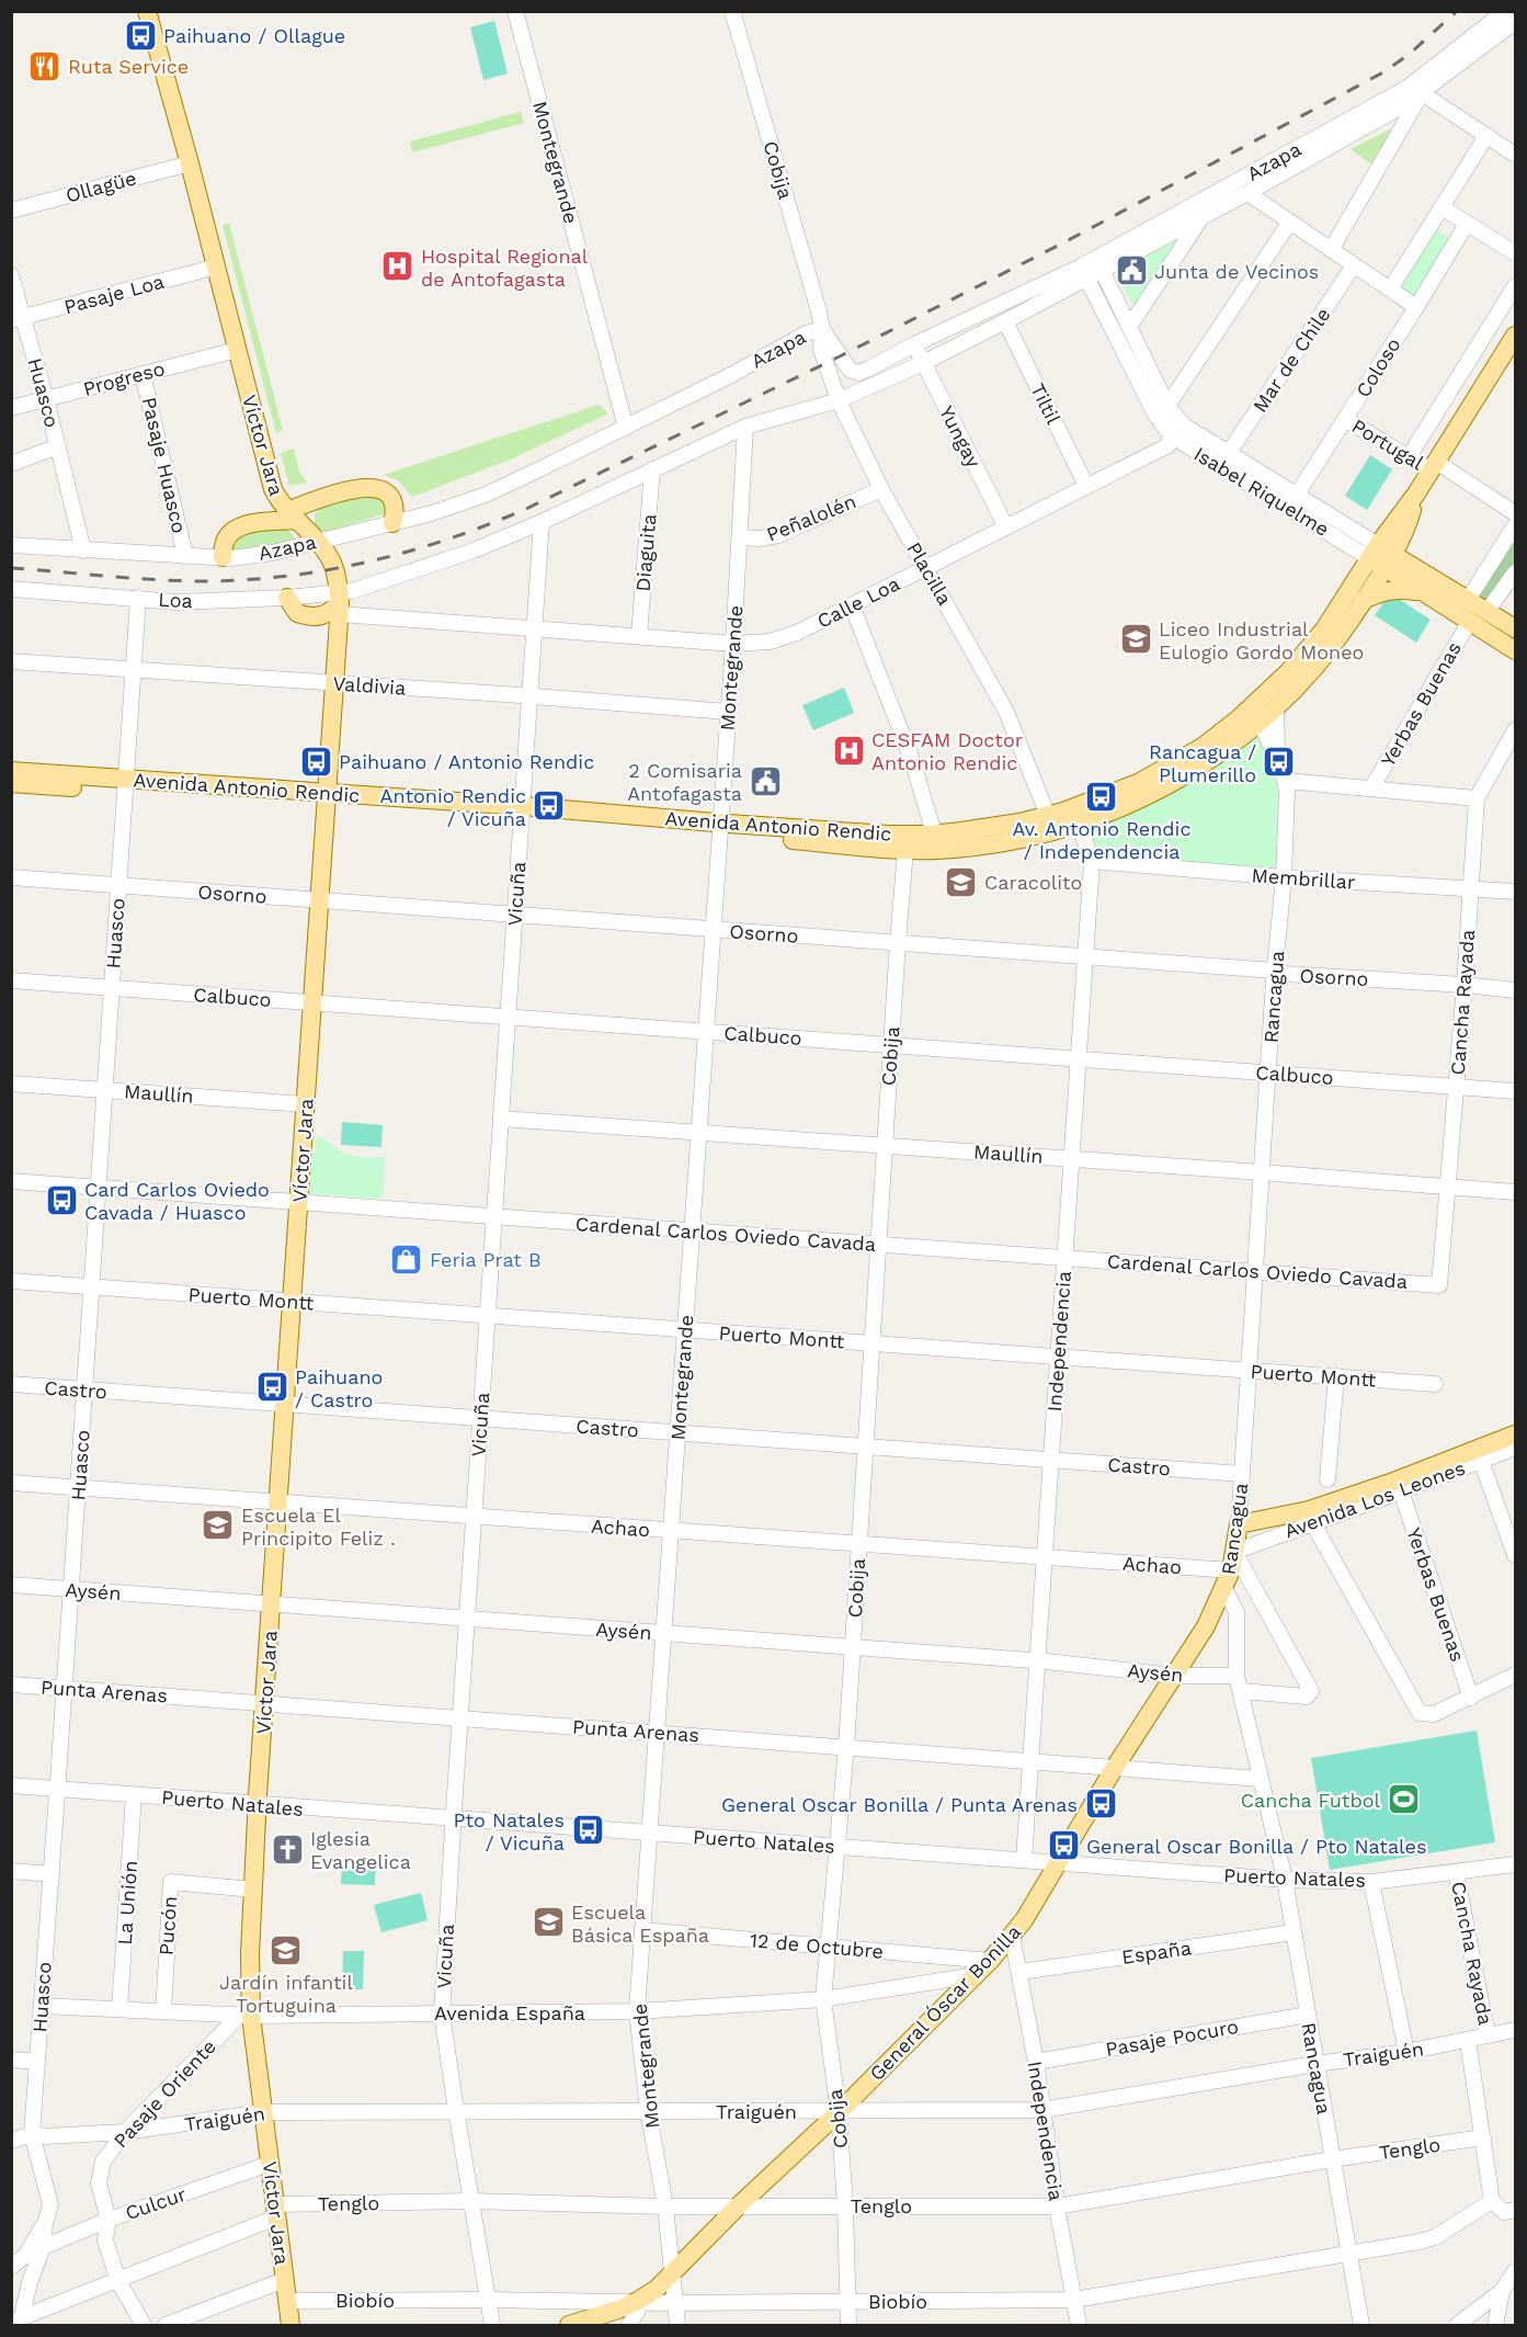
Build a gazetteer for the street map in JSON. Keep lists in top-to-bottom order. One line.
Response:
{"streets":{"main road":["Víctor Jara","Isabel Riquelme","Avenida Antonio Rendic","Rancagua","Avenida Los Leones","General Óscar Bonilla"],"street":["Azapa","Montegrande","Cobija","Ollagüe","Pasaje Loa","Mar de Chile","Coloso","Progreso","Huasco","Tiltil","Yungay","Portugal","Pasaje Huasco","Peñalolén","Diaguita","Placilla","Loa","Calle Loa","Valdivia","Yerbas Buenas","Membrillar","Osorno","Vicuña","Calbuco","Cancha Rayada","Maullín","Cardenal Carlos Oviedo Cavada","Puerto Montt","Independencia","Castro","Achao","Aysén","Punta Arenas","Puerto Natales","La Unión","Pucón","12 de Octubre","España","Avenida España","Pasaje Pocuro","Traiguén","Pasaje Oriente","Tenglo","Culcur","Biobío"]},"crossings":[["Azapa","Montegrande"],["Azapa","Cobija"],["Azapa","Huasco"],["Azapa","Tiltil"],["Azapa","Yungay"],["Azapa","Víctor Jara"],["Azapa","Pasaje Huasco"],["Azapa","Isabel Riquelme"],["Azapa","Diaguita"],["Azapa","Placilla"],["Azapa","Calle Loa"],["Azapa","Vicuña"],["Montegrande","Peñalolén"],["Montegrande","Calle Loa"],["Montegrande","Valdivia"],["Montegrande","Avenida Antonio Rendic"],["Montegrande","Osorno"],["Montegrande","Calbuco"],["Montegrande","Maullín"],["Montegrande","Cardenal Carlos Oviedo Cavada"],["Montegrande","Puerto Montt"],["Montegrande","Castro"],["Montegrande","Achao"],["Montegrande","Aysén"],["Montegrande","Punta Arenas"],["Montegrande","Puerto Natales"],["Montegrande","12 de Octubre"],["Montegrande","General Óscar Bonilla"],["Montegrande","Avenida España"],["Montegrande","Traiguén"],["Montegrande","Tenglo"],["Montegrande","Biobío"],["Cobija","Placilla"],["Cobija","Avenida Antonio Rendic"],["Cobija","Osorno"],["Cobija","Calbuco"],["Cobija","Maullín"],["Cobija","Cardenal Carlos Oviedo Cavada"],["Cobija","Puerto Montt"],["Cobija","Castro"],["Cobija","Achao"],["Cobija","Aysén"],["Cobija","Punta Arenas"],["Cobija","Puerto Natales"],["Cobija","12 de Octubre"],["Cobija","General Óscar Bonilla"],["Cobija","Avenida España"],["Cobija","Traiguén"],["Cobija","Tenglo"],["Cobija","Biobío"],["Ollagüe","Víctor Jara"],["Pasaje Loa","Huasco"],["Pasaje Loa","Víctor Jara"],["Mar de Chile","Isabel Riquelme"],["Coloso","Portugal"],["Coloso","Isabel Riquelme"],["Progreso","Huasco"],["Progreso","Víctor Jara"],["Progreso","Pasaje Huasco"],["Huasco","Loa"],["Huasco","Valdivia"],["Huasco","Avenida Antonio Rendic"],["Huasco","Osorno"],["Huasco","Calbuco"],["Huasco","Maullín"],["Huasco","Cardenal Carlos Oviedo Cavada"],["Huasco","Puerto Montt"],["Huasco","Castro"],["Huasco","Achao"],["Huasco","Aysén"],["Huasco","Punta Arenas"],["Huasco","Puerto Natales"],["Huasco","Avenida España"],["Huasco","Traiguén"],["Huasco","Tenglo"],["Huasco","Culcur"],["Tiltil","Calle Loa"],["Yungay","Calle Loa"],["Portugal","Avenida Antonio Rendic"],["Víctor Jara","Calle Loa"],["Víctor Jara","Valdivia"],["Víctor Jara","Avenida Antonio Rendic"],["Víctor Jara","Osorno"],["Víctor Jara","Calbuco"],["Víctor Jara","Maullín"],["Víctor Jara","Cardenal Carlos Oviedo Cavada"],["Víctor Jara","Puerto Montt"],["Víctor Jara","Castro"],["Víctor Jara","Achao"],["Víctor Jara","Aysén"],["Víctor Jara","Punta Arenas"],["Víctor Jara","Puerto Natales"],["Víctor Jara","Pucón"],["Víctor Jara","Avenida España"],["Víctor Jara","Traiguén"],["Víctor Jara","Pasaje Oriente"],["Víctor Jara","Tenglo"],["Víctor Jara","Culcur"],["Víctor Jara","Biobío"],["Isabel Riquelme","Calle Loa"],["Isabel Riquelme","Yerbas Buenas"],["Isabel Riquelme","Avenida Antonio Rendic"],["Peñalolén","Placilla"],["Diaguita","Calle Loa"],["Placilla","Calle Loa"],["Placilla","Avenida Antonio Rendic"],["Calle Loa","Vicuña"],["Valdivia","Vicuña"],["Yerbas Buenas","Avenida Los Leones"],["Avenida Antonio Rendic","Vicuña"],["Avenida Antonio Rendic","Rancagua"],["Avenida Antonio Rendic","Independencia"],["Membrillar","Rancagua"],["Membrillar","Cancha Rayada"],["Membrillar","Independencia"],["Osorno","Vicuña"],["Osorno","Rancagua"],["Osorno","Cancha Rayada"],["Osorno","Independencia"],["Vicuña","Calbuco"],["Vicuña","Maullín"],["Vicuña","Cardenal Carlos Oviedo Cavada"],["Vicuña","Puerto Montt"],["Vicuña","Castro"],["Vicuña","Achao"],["Vicuña","Aysén"],["Vicuña","Punta Arenas"],["Vicuña","Puerto Natales"],["Vicuña","Avenida España"],["Vicuña","Traiguén"],["Vicuña","Tenglo"],["Vicuña","Biobío"],["Calbuco","Rancagua"],["Calbuco","Cancha Rayada"],["Calbuco","Independencia"],["Rancagua","Maullín"],["Rancagua","Cardenal Carlos Oviedo Cavada"],["Rancagua","Puerto Montt"],["Rancagua","Castro"],["Rancagua","Avenida Los Leones"],["Rancagua","Achao"],["Rancagua","Aysén"],["Rancagua","Punta Arenas"],["Rancagua","Puerto Natales"],["Rancagua","España"],["Rancagua","General Óscar Bonilla"],["Rancagua","Pasaje Pocuro"],["Rancagua","Traiguén"],["Rancagua","Tenglo"],["Rancagua","Biobío"],["Cancha Rayada","Maullín"],["Cancha Rayada","Cardenal Carlos Oviedo Cavada"],["Cancha Rayada","Puerto Natales"],["Cancha Rayada","Traiguén"],["Cancha Rayada","Tenglo"],["Cancha Rayada","Biobío"],["Maullín","Independencia"],["Cardenal Carlos Oviedo Cavada","Independencia"],["Puerto Montt","Independencia"],["Independencia","Castro"],["Independencia","Achao"],["Independencia","Aysén"],["Independencia","Punta Arenas"],["Independencia","Puerto Natales"],["Independencia","España"],["Independencia","General Óscar Bonilla"],["Independencia","Pasaje Pocuro"],["Independencia","Traiguén"],["Independencia","Tenglo"],["Independencia","Biobío"],["Aysén","General Óscar Bonilla"],["Punta Arenas","General Óscar Bonilla"],["Puerto Natales","La Unión"],["Puerto Natales","General Óscar Bonilla"],["La Unión","Avenida España"],["Pucón","Avenida España"],["12 de Octubre","General Óscar Bonilla"],["General Óscar Bonilla","Avenida España"],["General Óscar Bonilla","Traiguén"],["General Óscar Bonilla","Tenglo"],["General Óscar Bonilla","Biobío"],["Avenida España","Pasaje Oriente"],["Traiguén","Pasaje Oriente"],["Pasaje Oriente","Tenglo"],["Pasaje Oriente","Culcur"]],"places":{"bus stop":["Paihuano / Ollague","Paihuano / Antonio Rendic","Rancagua / Plumerillo","Av. Antonio Rendic / Independencia","Antonio Rendic / Vicuña","Card Carlos Oviedo Cavada / Huasco","Paihuano / Castro","General Oscar Bonilla / Punta Arenas","Pto Natales / Vicuña","General Oscar Bonilla / Pto Natales"],"restaurant":["Ruta Service"],"hospital":["Hospital Regional de Antofagasta","CESFAM Doctor Antonio Rendic"],"public building":["Junta de Vecinos","2 Comisaria Antofagasta"],"school or university":["Liceo Industrial Eulogio Gordo Moneo","Caracolito","Escuela El Principito Feliz .","Escuela Básica España","Jardín infantil Tortuguina"],"shop":["Feria Prat B"],"sports":["Cancha Futbol"],"church":["Iglesia Evangelica"]}}
